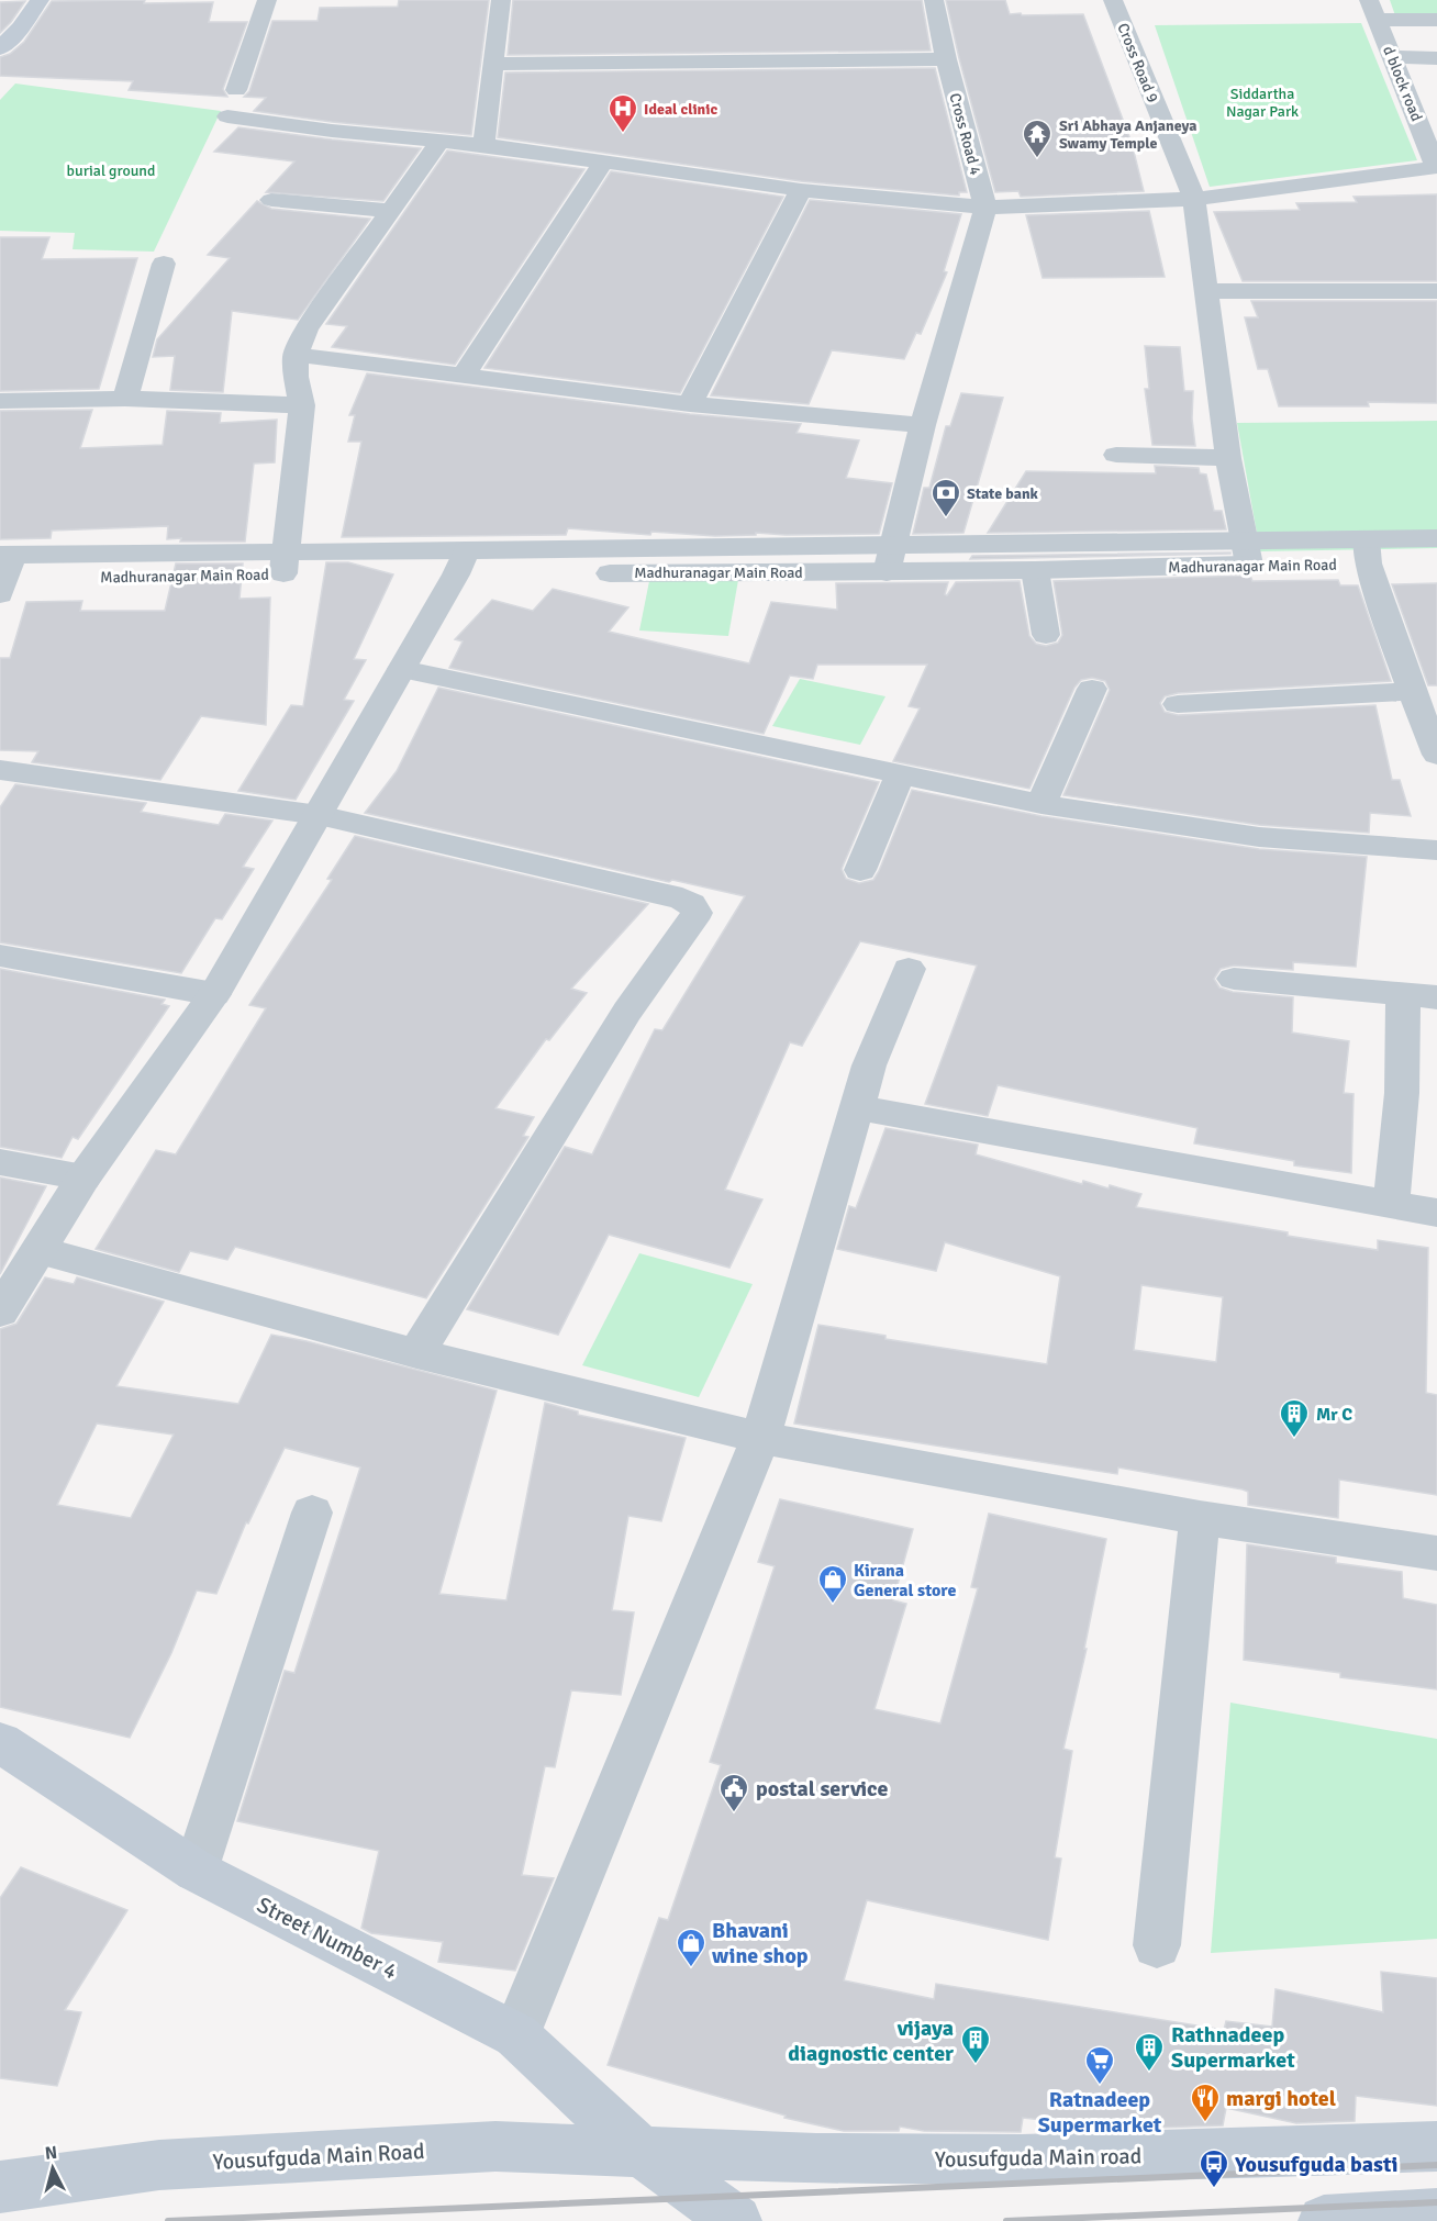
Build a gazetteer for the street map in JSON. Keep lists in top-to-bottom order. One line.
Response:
{"streets":{"main road":["Street Number 4","Yousufguda Main Road","Yousufguda Main road"],"street":["Cross Road 9","d block road","Cross Road 4","Madhuranagar Main Road"]},"crossings":[["Cross Road 9","Madhuranagar Main Road"],["Street Number 4","Yousufguda Main Road"],["Street Number 4","Yousufguda Main road"],["Yousufguda Main Road","Yousufguda Main road"]],"parks":["Siddartha Nagar Park","burial ground"],"places":{"hospital":["Ideal clinic"],"temple":["Sri Abhaya Anjaneya Swamy Temple"],"bank":["State bank"],"building":["Mr C","vijaya diagnostic center","Rathnadeep Supermarket"],"shop":["Kirana General store","Bhavani wine shop"],"public building":["postal service"],"supermarket":["Ratnadeep Supermarket"],"restaurant":["margi hotel"],"bus stop":["Yousufguda basti"]},"north":"top"}
